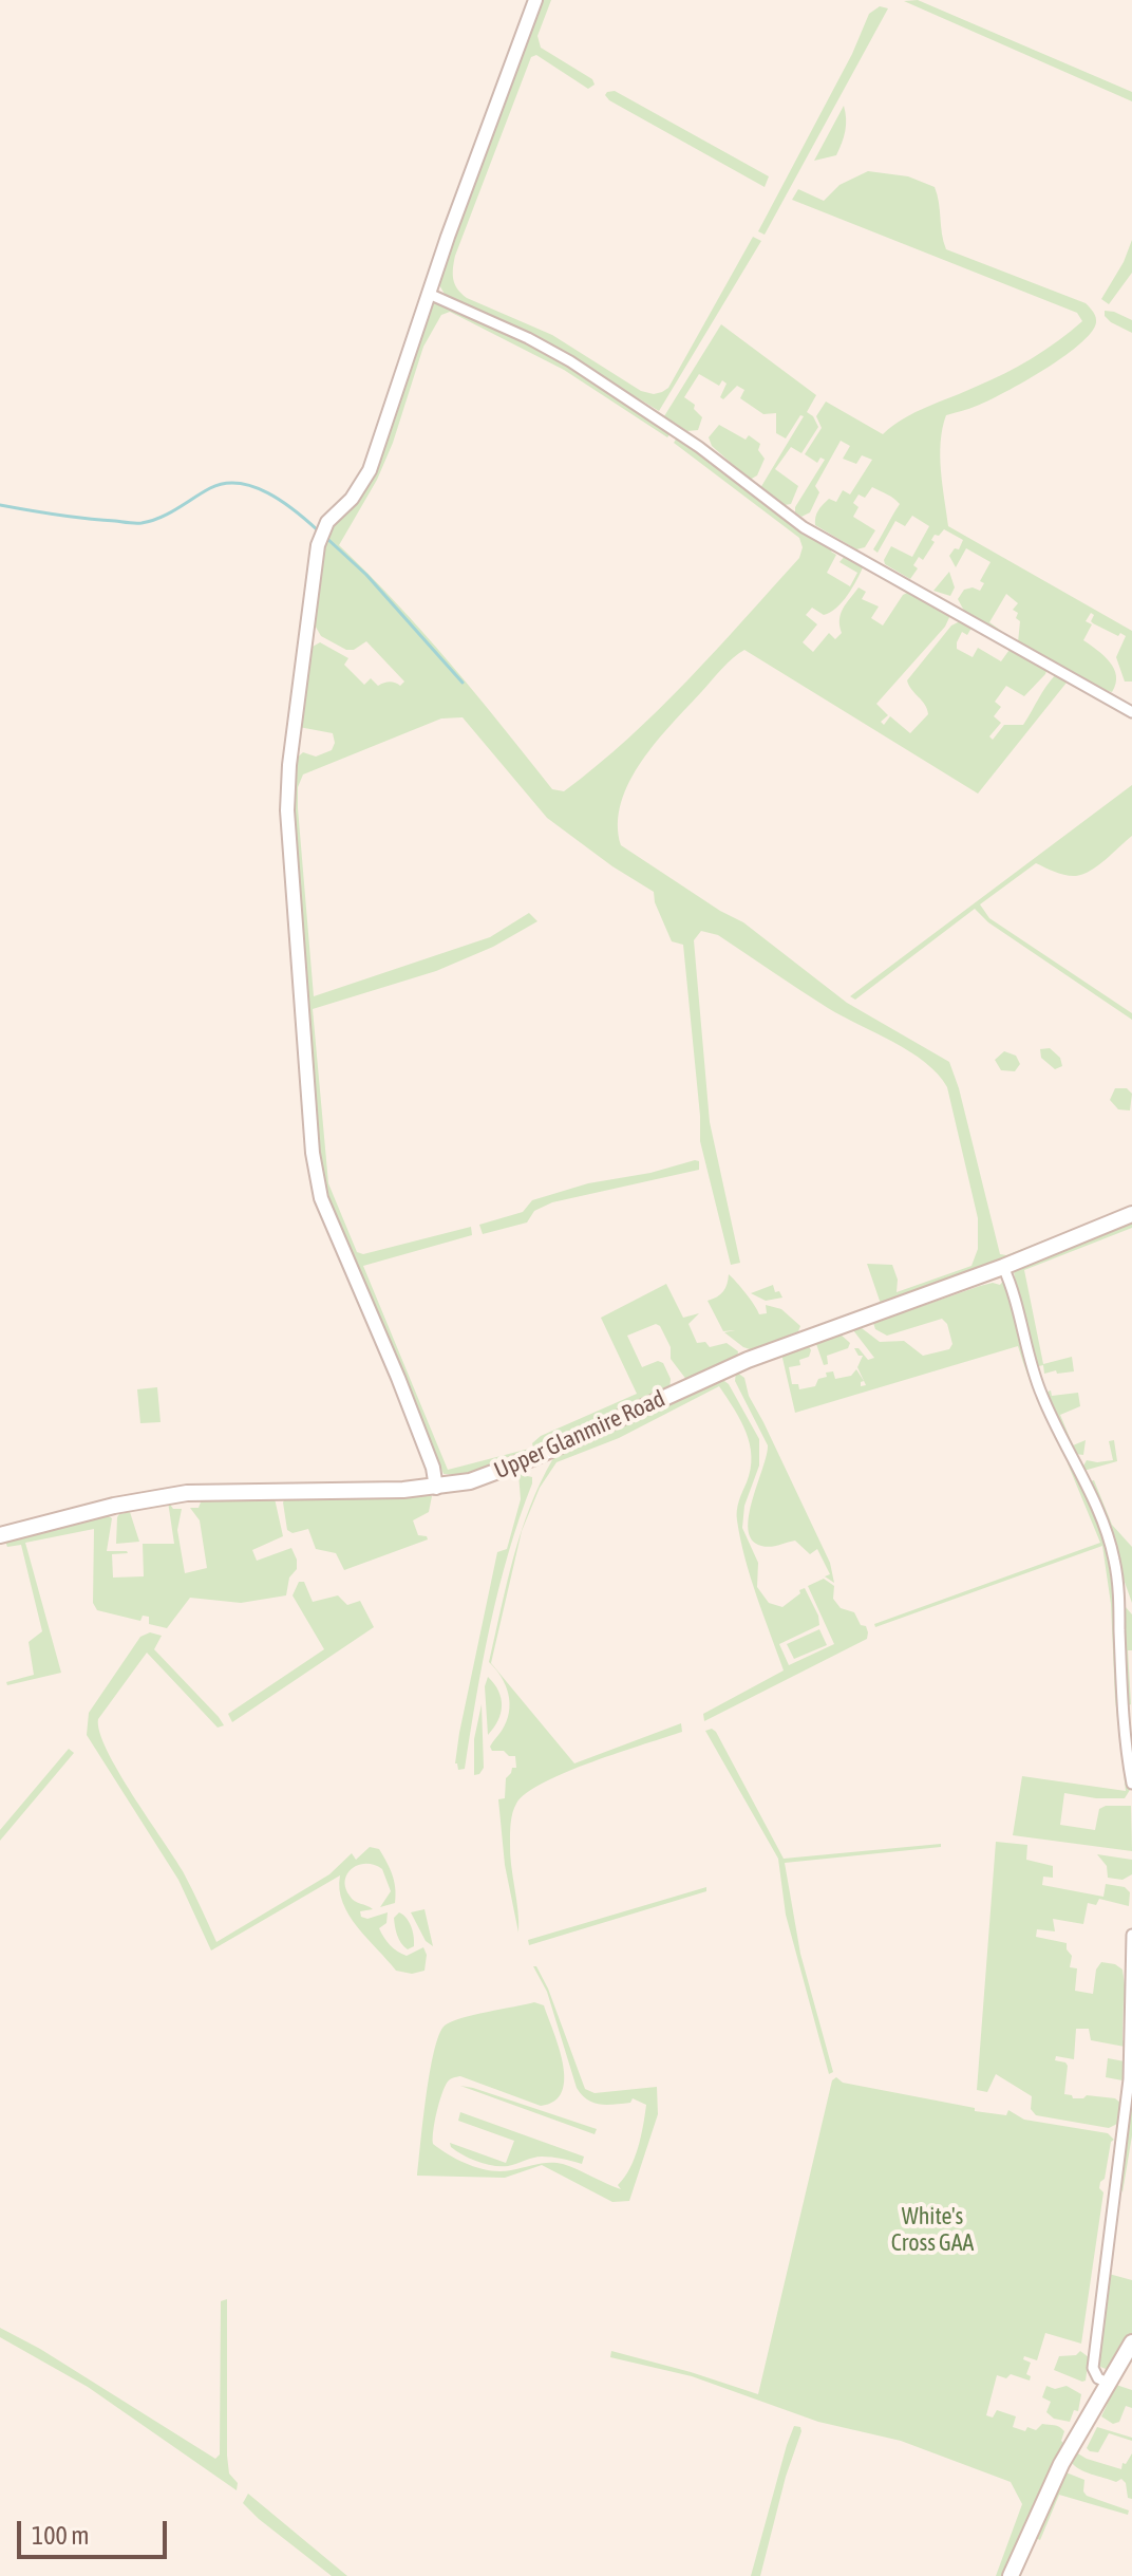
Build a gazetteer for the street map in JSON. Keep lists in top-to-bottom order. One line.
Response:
{"streets":{"main road":["Upper Glanmire Road"]},"parks":["White's Cross GAA"],"scale_bar":"100 m"}
